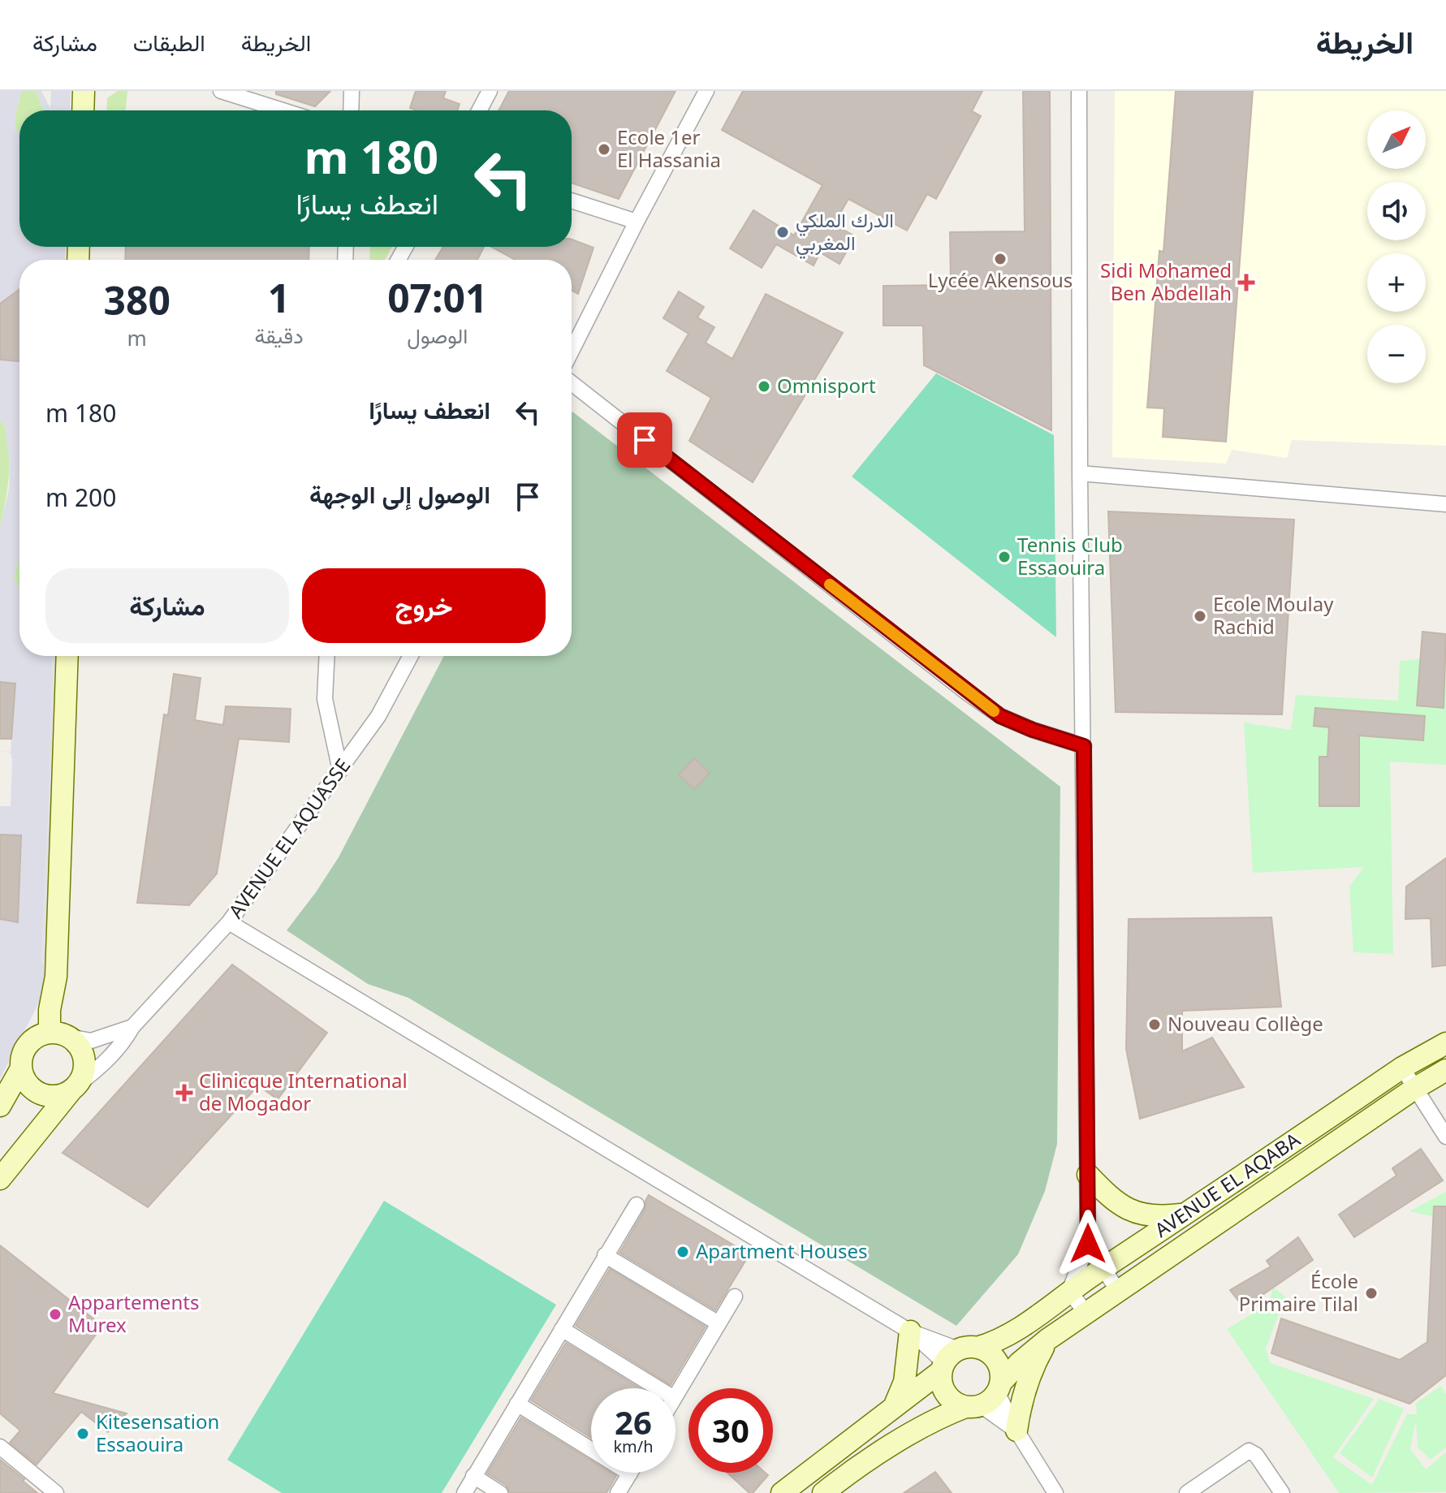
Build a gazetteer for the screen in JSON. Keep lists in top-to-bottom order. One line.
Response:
{"streets":{"main road":["AVENUE EL AQABA"],"street":["AVENUE EL AQUASSE"]},"places":{"other":["Ecole 1er El Hassania","الدرك الملكي المغربي","Lycée Akensous","Omnisport","Tennis Club Essaouira","Ecole Moulay Rachid","Nouveau Collège","Apartment Houses","École Primaire Tilal","Appartements Murex","Kitesensation Essaouira"],"health":["Sidi Mohamed Ben Abdellah","Clinicque International de Mogador"]},"north":"top right","page":{"header":"الخريطة","nav":["الخريطة","الطبقات","مشاركة"],"map_buttons":["+","−"],"turn":["180 m","انعطف يسارًا"],"eta":["07:01","الوصول","1","دقيقة","380","m"],"list":[{"name":"انعطف يسارًا","value":"180 m"},{"name":"الوصول إلى الوجهة","value":"200 m"}],"buttons":["خروج","مشاركة"],"speed":"26 km/h","limit":"30"}}
